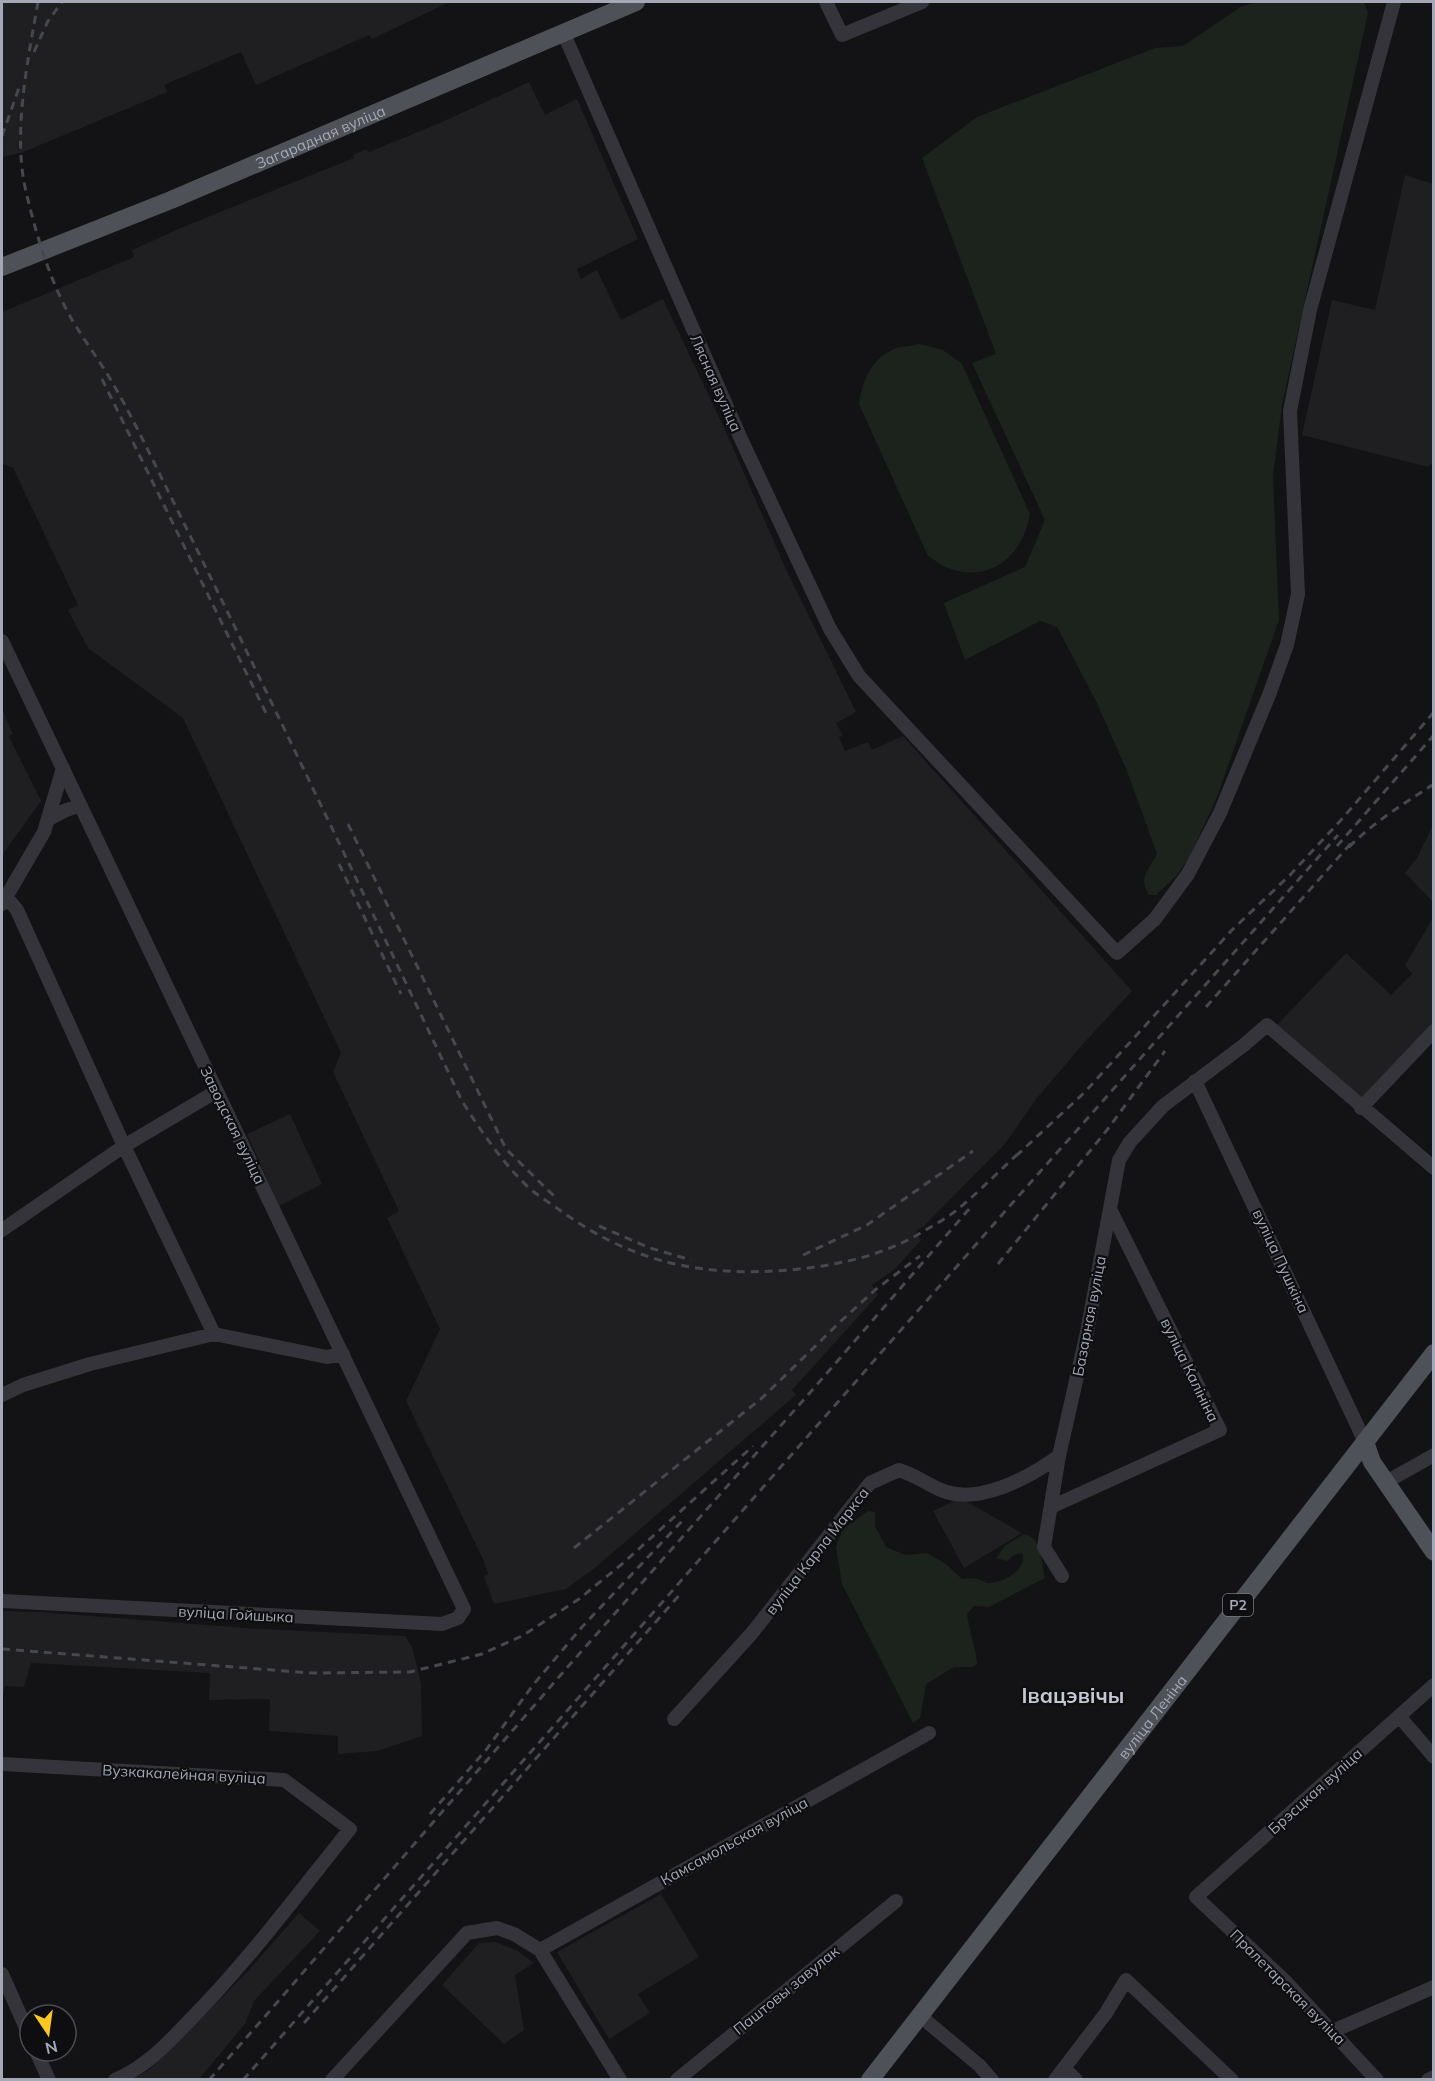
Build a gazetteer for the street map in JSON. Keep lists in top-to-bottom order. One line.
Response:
{"streets":{"main road":["Загарадная вуліца","Р2","вуліца Леніна"],"street":["Лясная вуліца","Заводская вуліца","вуліца Пушкіна","Базарная вуліца","вуліца Калініна","вуліца Карла Маркса","вуліца Гойшыка","Вузкакалейная вуліца","Брэсцкая вуліца","Камсамольская вуліца","Пралетарская вуліца","Паштовы завулак"]},"crossings":[["Загарадная вуліца","Лясная вуліца"],["Заводская вуліца","вуліца Гойшыка"],["вуліца Пушкіна","Базарная вуліца"],["вуліца Пушкіна","вуліца Леніна"],["Базарная вуліца","вуліца Калініна"],["Базарная вуліца","вуліца Карла Маркса"],["Брэсцкая вуліца","Пралетарская вуліца"]],"districts":["Івацэвічы"],"north":"bottom"}
